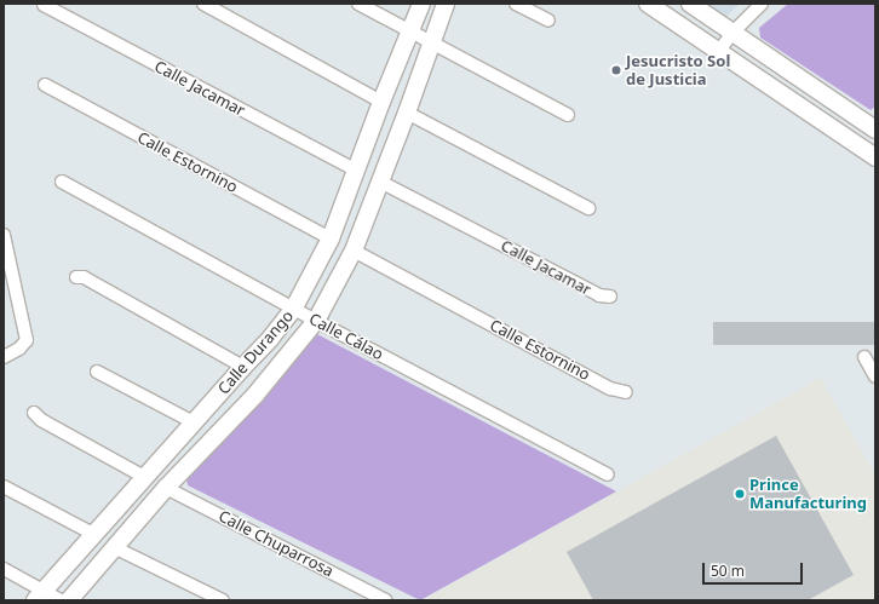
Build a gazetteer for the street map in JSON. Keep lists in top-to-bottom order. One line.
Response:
{"streets":{"main road":["Calle Durango"],"street":["Calle Jacamar","Calle Estornino","Calle Cálao","Calle Chuparrosa"]},"crossings":[["Calle Jacamar","Calle Durango"],["Calle Estornino","Calle Durango"],["Calle Cálao","Calle Durango"],["Calle Durango","Calle Chuparrosa"]],"places":["Jesucristo Sol de Justicia","Prince Manufacturing"],"scale_bar":"50 m"}
